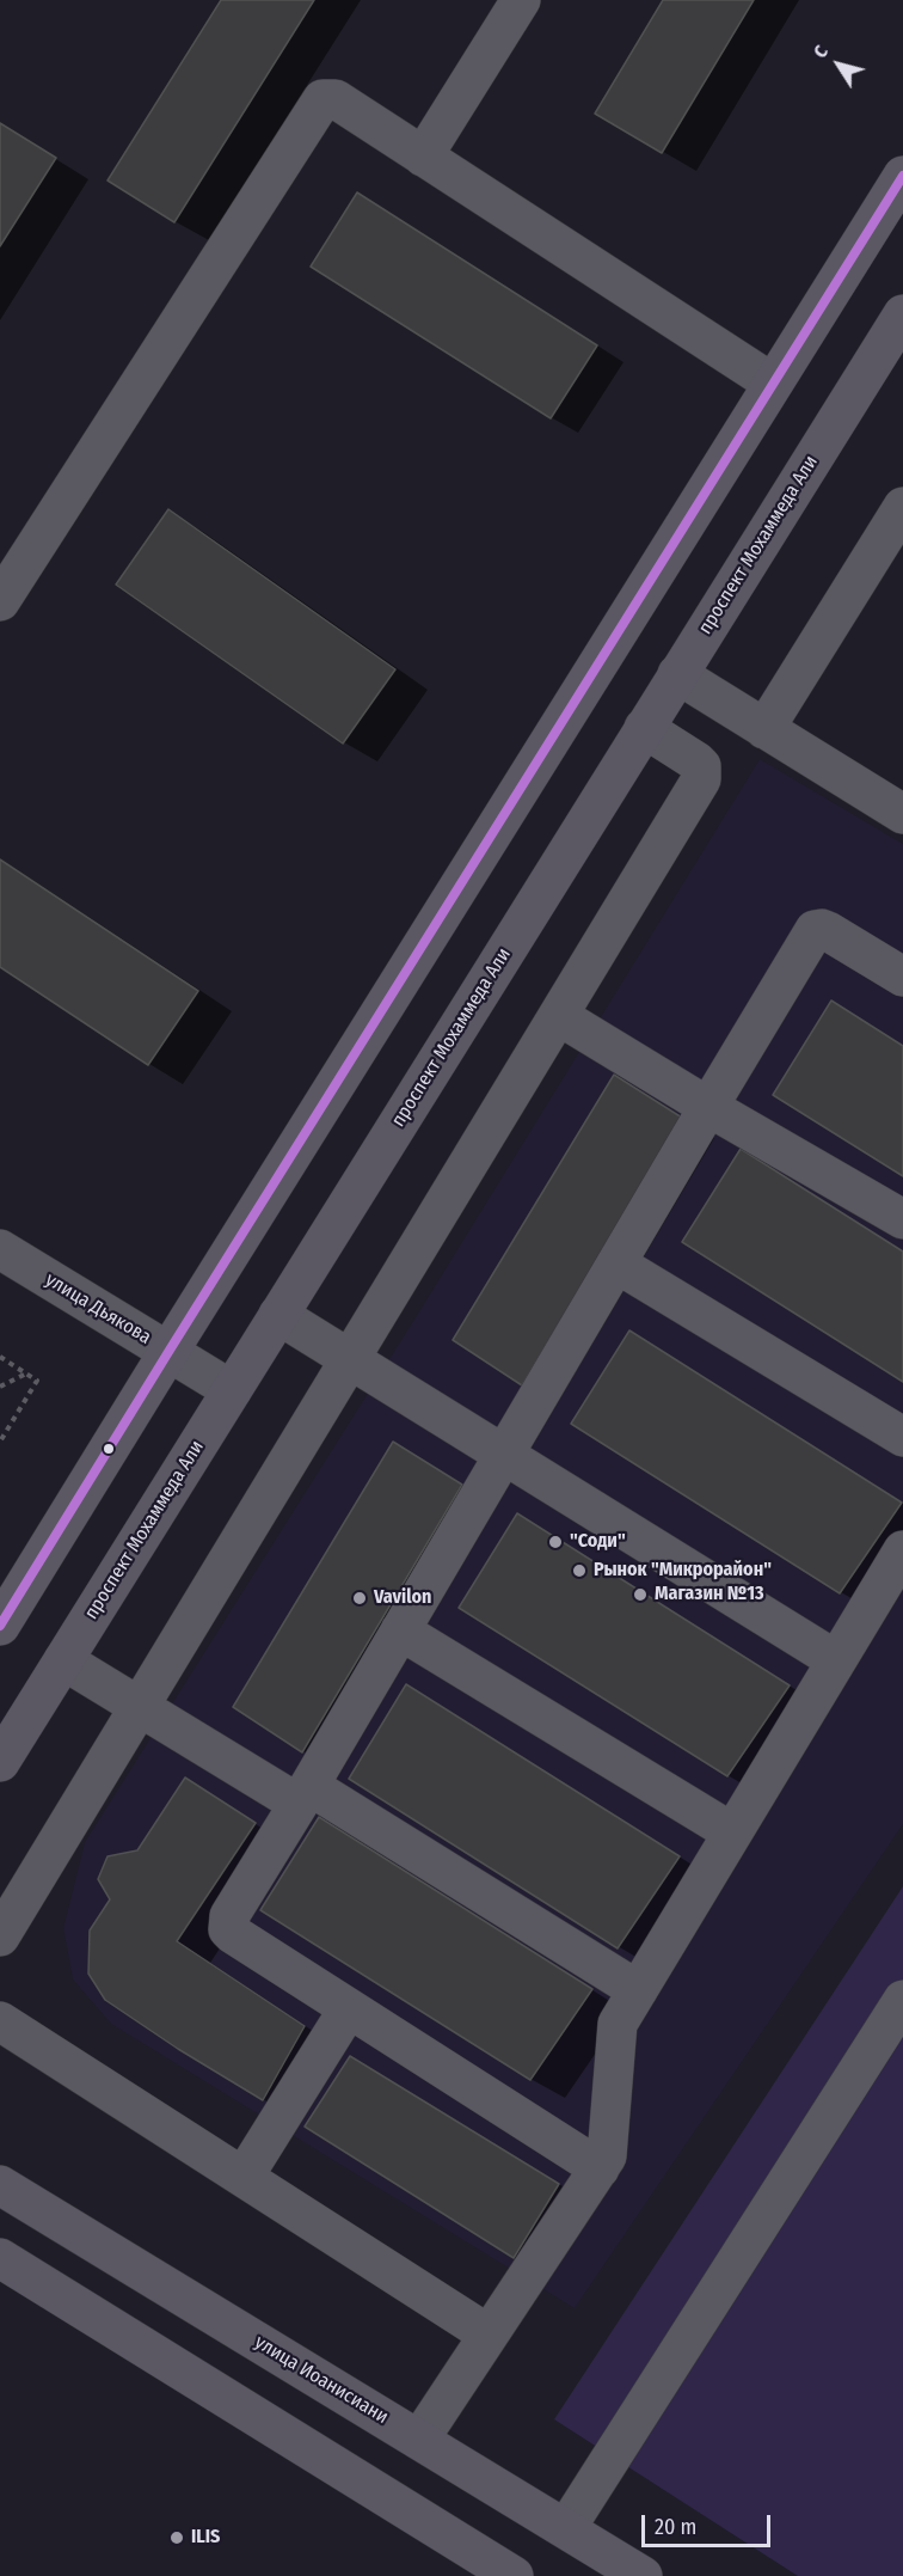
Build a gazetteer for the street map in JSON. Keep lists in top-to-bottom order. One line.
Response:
{"streets":{"main road":["проспект Мохаммеда Али","улица Иоанисиани"],"street":["улица Дьякова"]},"crossings":[["проспект Мохаммеда Али","улица Дьякова"]],"places":["\"Соди\"","Рынок \"Микрорайон\"","Магазин №13","Vavilon","ILIS"],"scale_bar":"20 m","north":"top left"}
